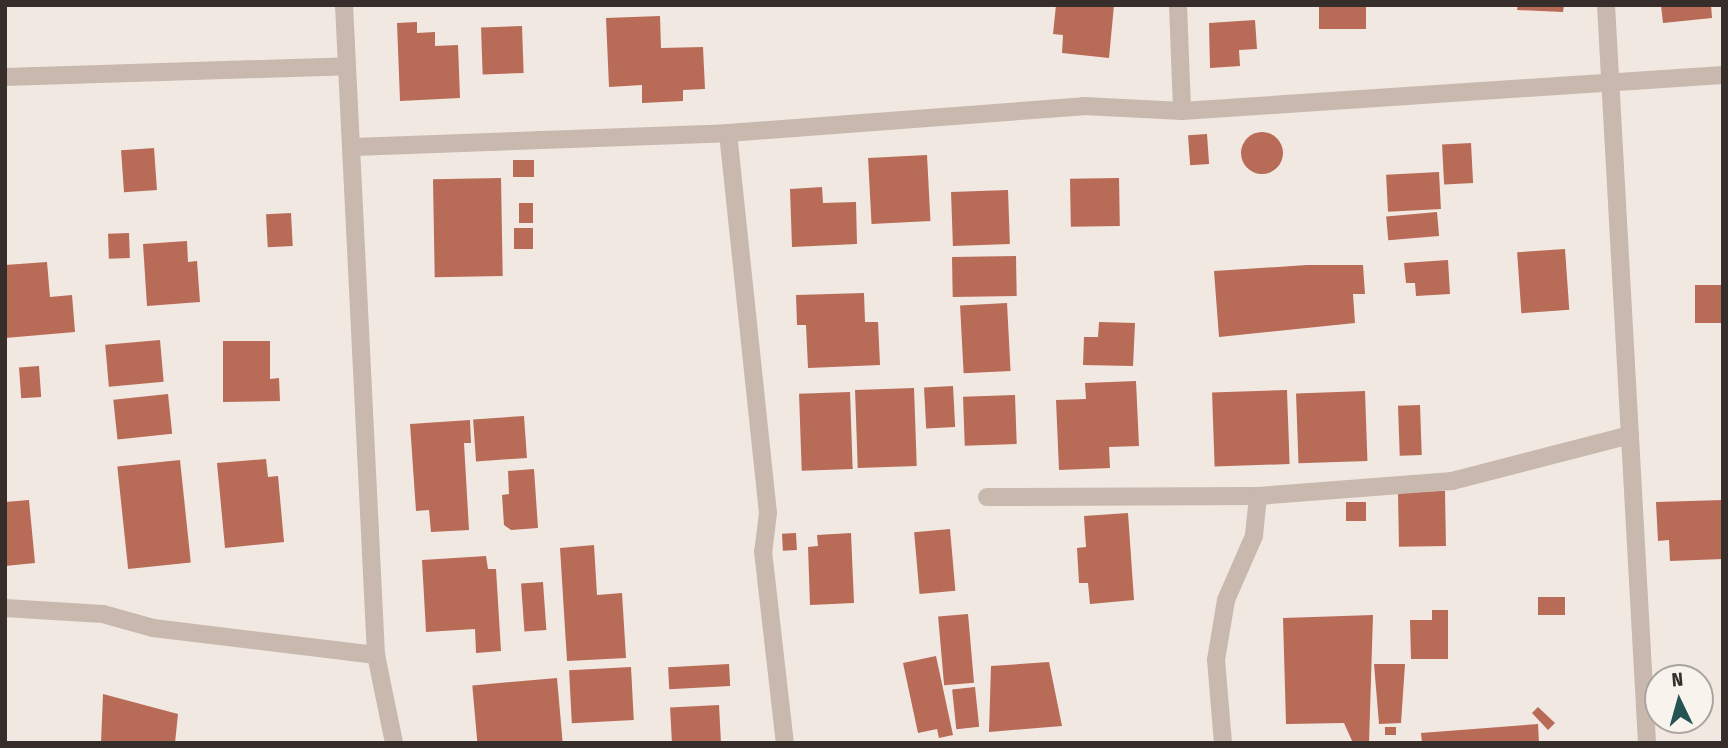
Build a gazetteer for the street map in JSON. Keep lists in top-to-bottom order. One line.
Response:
{"north":"top"}
